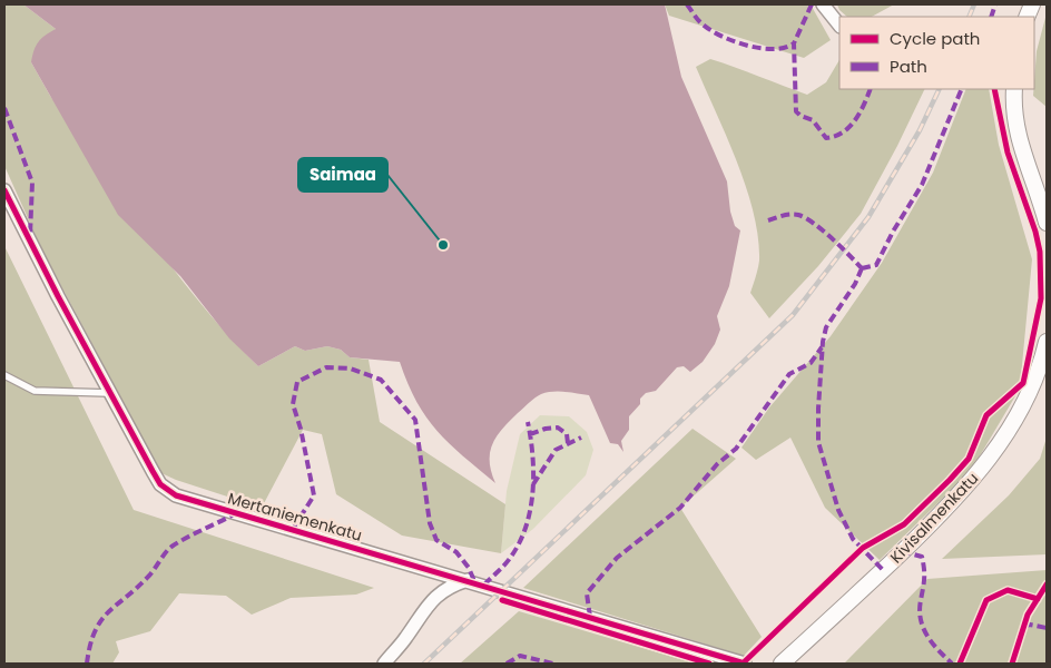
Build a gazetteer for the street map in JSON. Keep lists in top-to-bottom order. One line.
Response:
{"streets":{"street":["Mertaniemenkatu","Kivisalmenkatu"]},"places":["Saimaa"],"legend":["Cycle path","Path"]}
